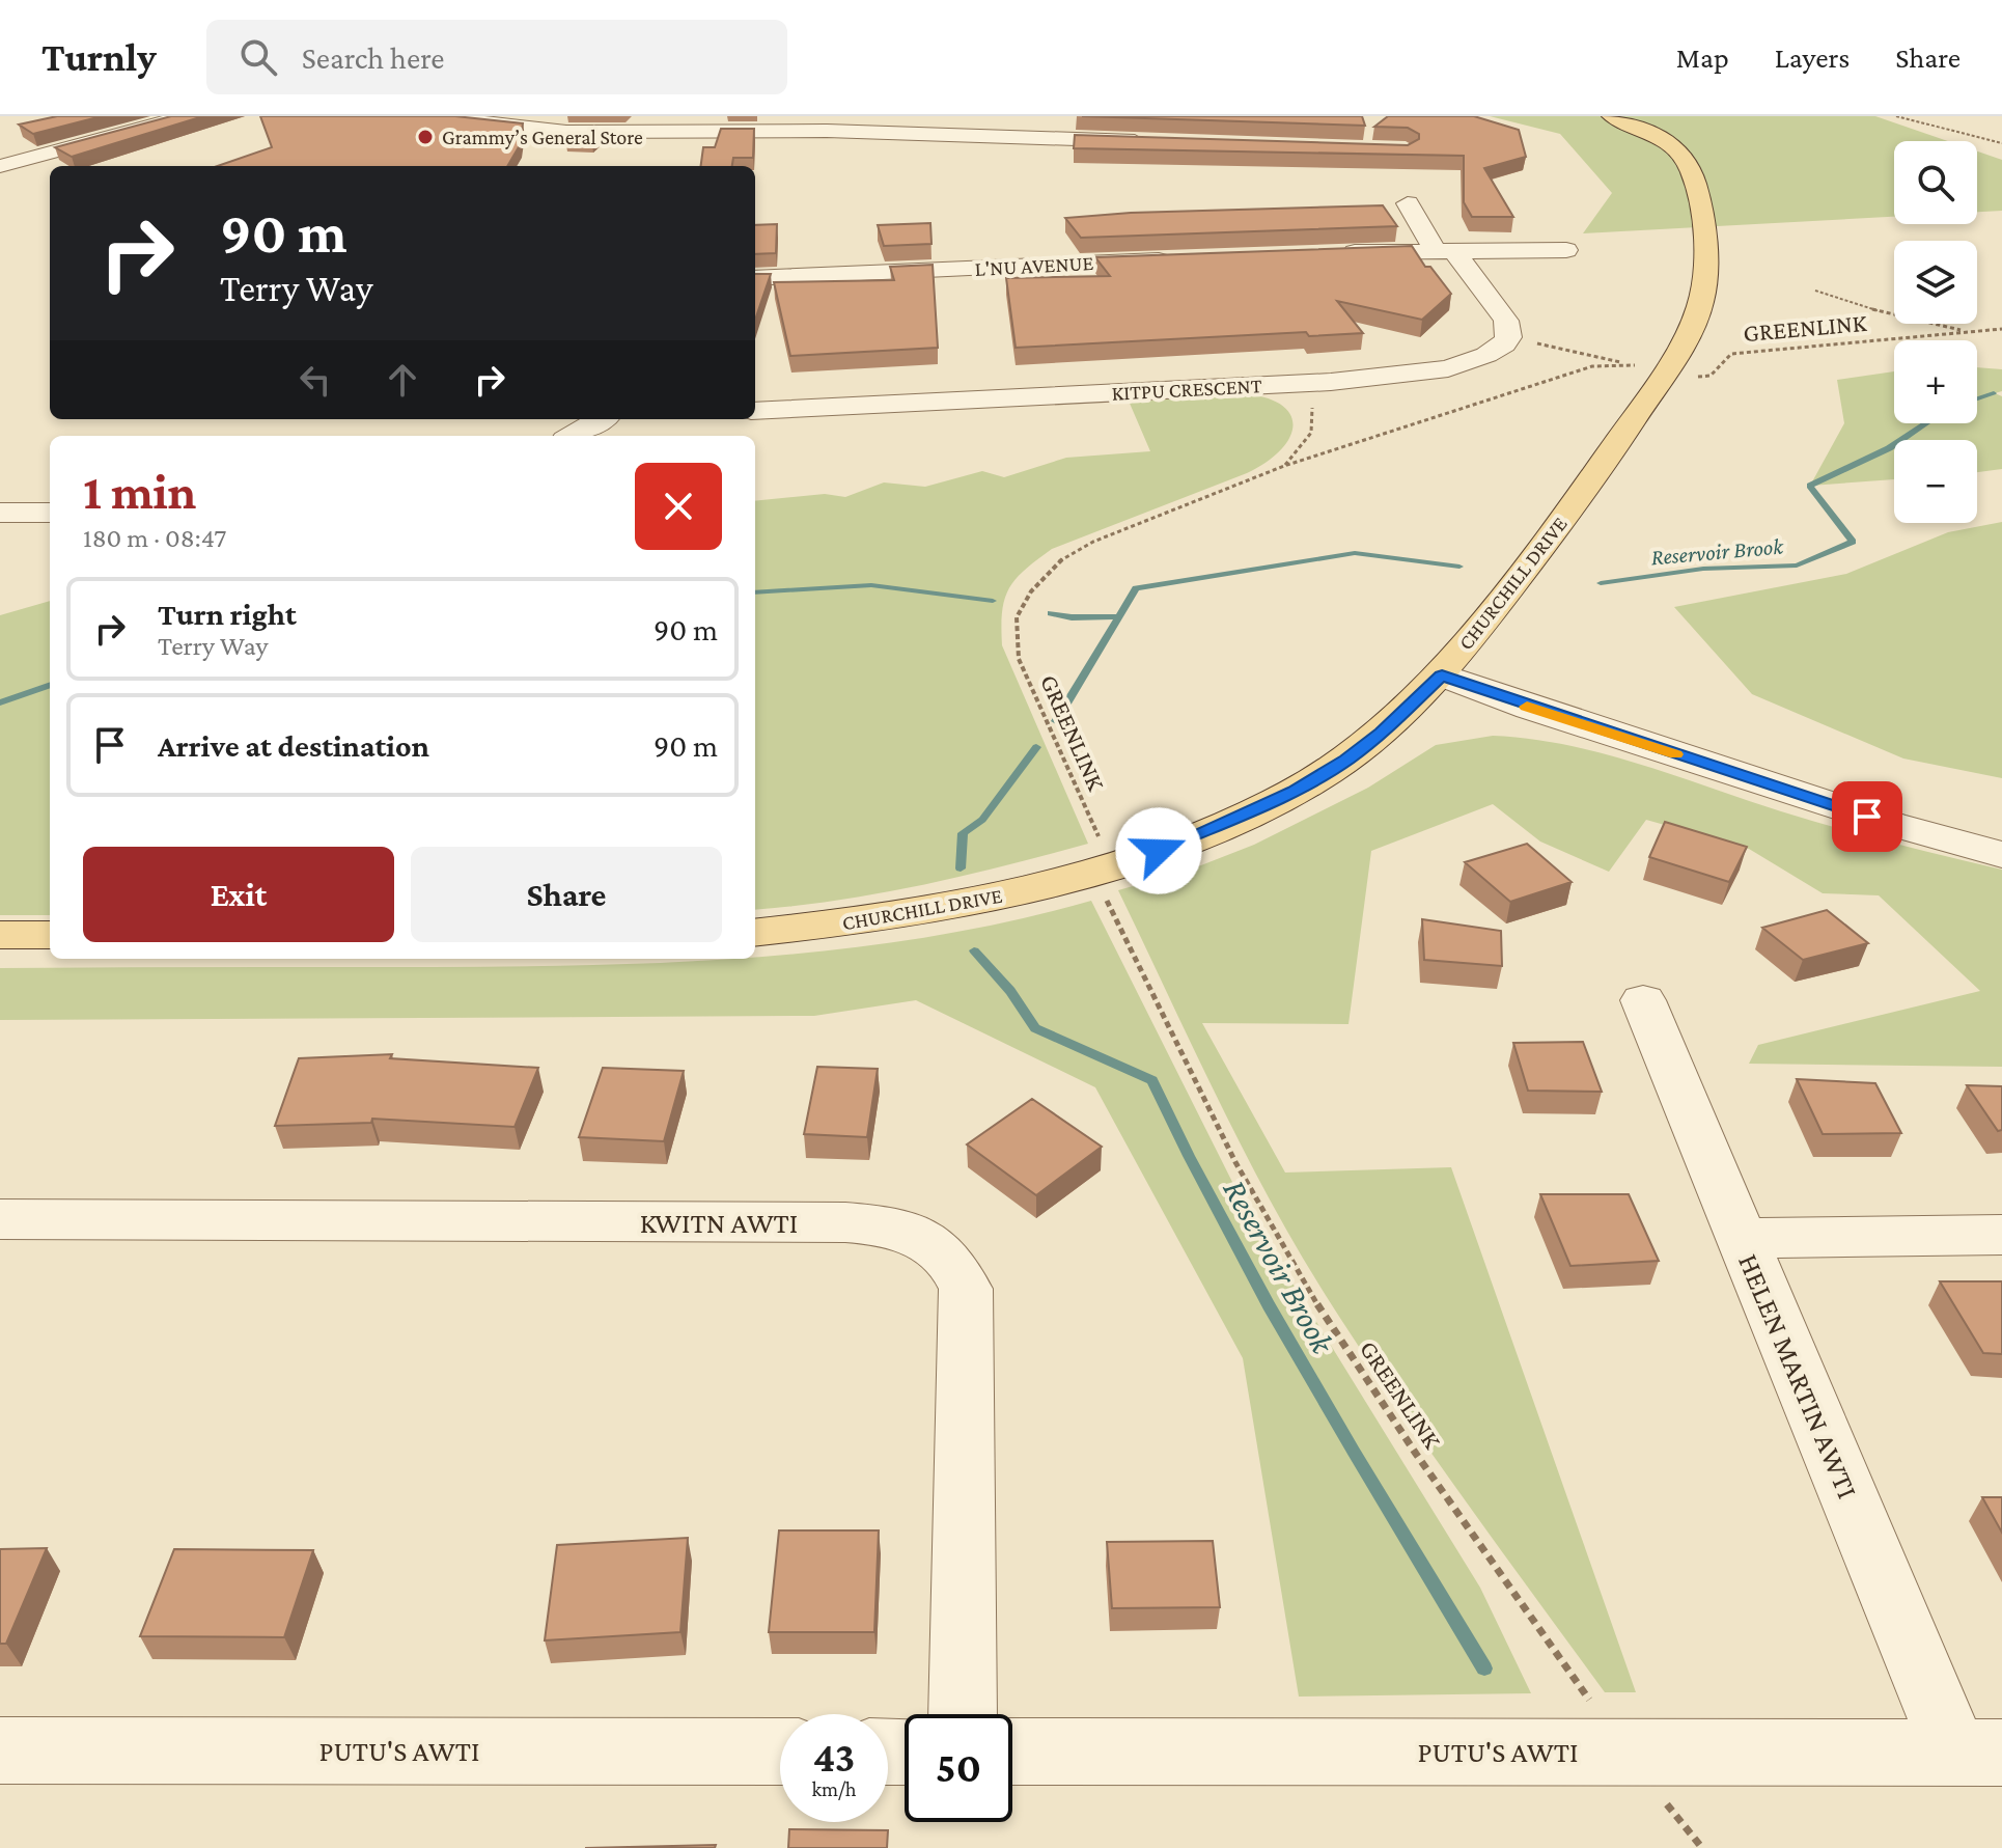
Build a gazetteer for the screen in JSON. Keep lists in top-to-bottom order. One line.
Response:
{"streets":{"main road":["CHURCHILL DRIVE"],"street":["L'NU AVENUE","KITPU CRESCENT","KWITN AWTI","HELEN MARTIN AWTI","PUTU'S AWTI"],"path":["GREENLINK"]},"crossings":[["GREENLINK","CHURCHILL DRIVE"],["GREENLINK","PUTU'S AWTI"],["HELEN MARTIN AWTI","PUTU'S AWTI"]],"water":["Reservoir Brook"],"places":["Grammy’s General Store"],"page":{"header":"Turnly","search":"Search here","nav":["Map","Layers","Share"],"map_buttons":["+","−"],"turn":["90 m","Terry Way"],"heading":["1 min","180 m · 08:47"],"list":[{"name":"Turn right","note":"Terry Way","value":"90 m"},{"name":"Arrive at destination","value":"90 m"}],"buttons":["Exit","Share"],"speed":"43 km/h","limit":"50"}}
